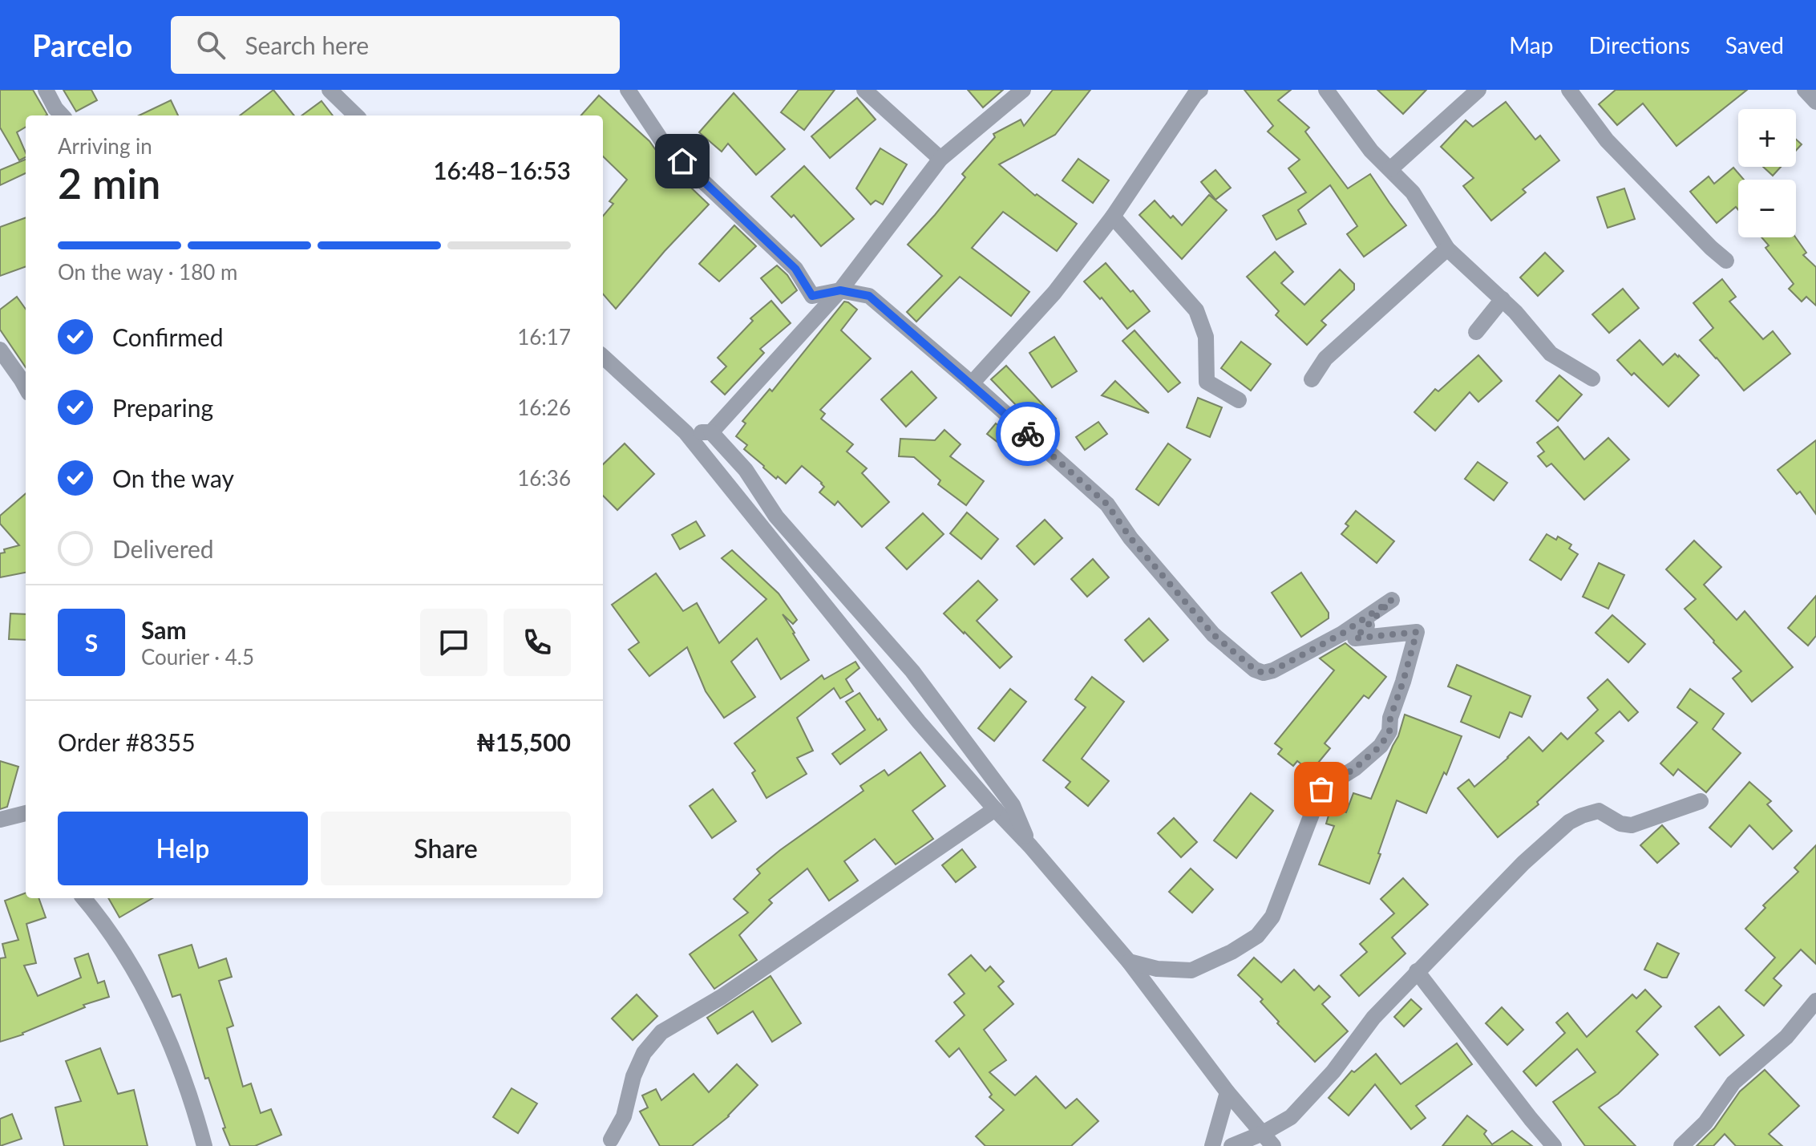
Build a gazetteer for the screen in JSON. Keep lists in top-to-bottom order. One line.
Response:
{"page":{"header":"Parcelo","search":"Search here","nav":["Map","Directions","Saved"],"map_buttons":["+","−"],"heading":["2 min","Arriving in","16:48–16:53"],"panel":["Sam","Courier · 4.5","Order #8355","₦15,500"],"bar":"On the way · 180 m","list":[["Confirmed","16:17"],["Preparing","16:26"],["On the way","16:36"],"Delivered"],"round":"S","buttons":["Help","Share"]}}
